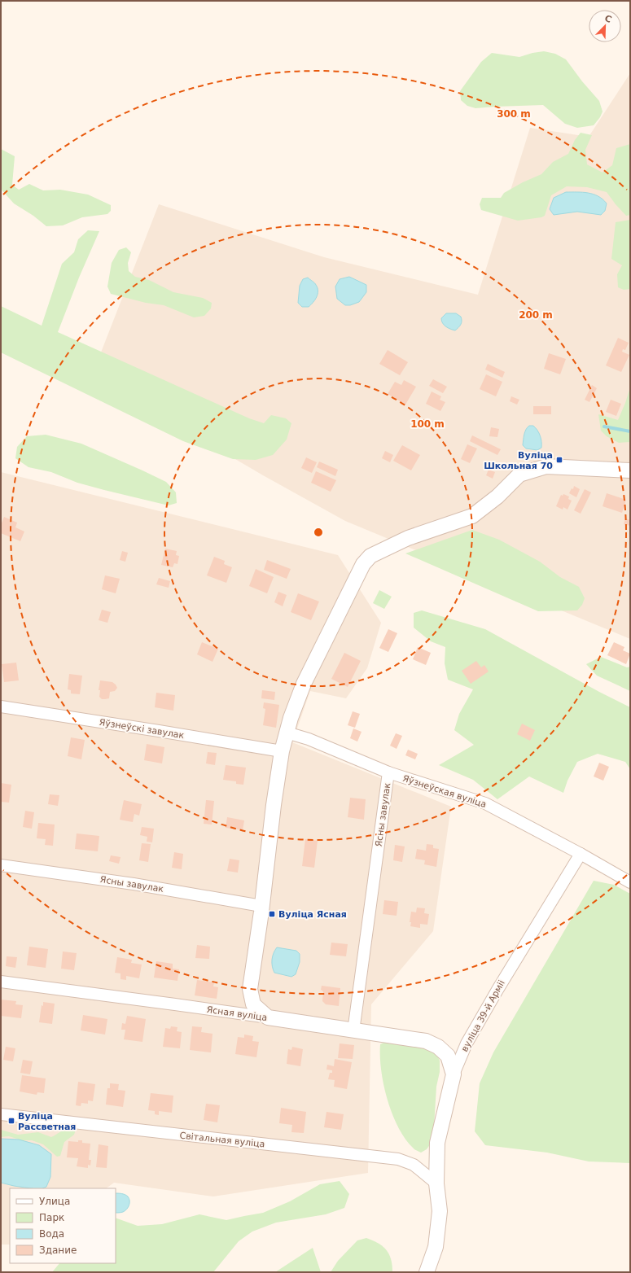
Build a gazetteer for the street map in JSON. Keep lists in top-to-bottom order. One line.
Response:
{"streets":{"street":["Яўзнеўскі завулак","Яўзнеўская вуліца","Ясны завулак","Ясная вуліца","вуліца 39-й Арміі","Світальная вуліца"]},"crossings":[["Яўзнеўская вуліца","Ясны завулак"],["Яўзнеўская вуліца","вуліца 39-й Арміі"],["Ясны завулак","Ясная вуліца"],["Ясная вуліца","вуліца 39-й Арміі"],["вуліца 39-й Арміі","Світальная вуліца"]],"places":{"transit":["Вуліца Школьная 70","Вуліца Ясная","Вуліца Рассветная"]},"legend":["Улица","Парк","Вода","Здание"],"north":"top right","rings":["300 m","200 m","100 m"]}
